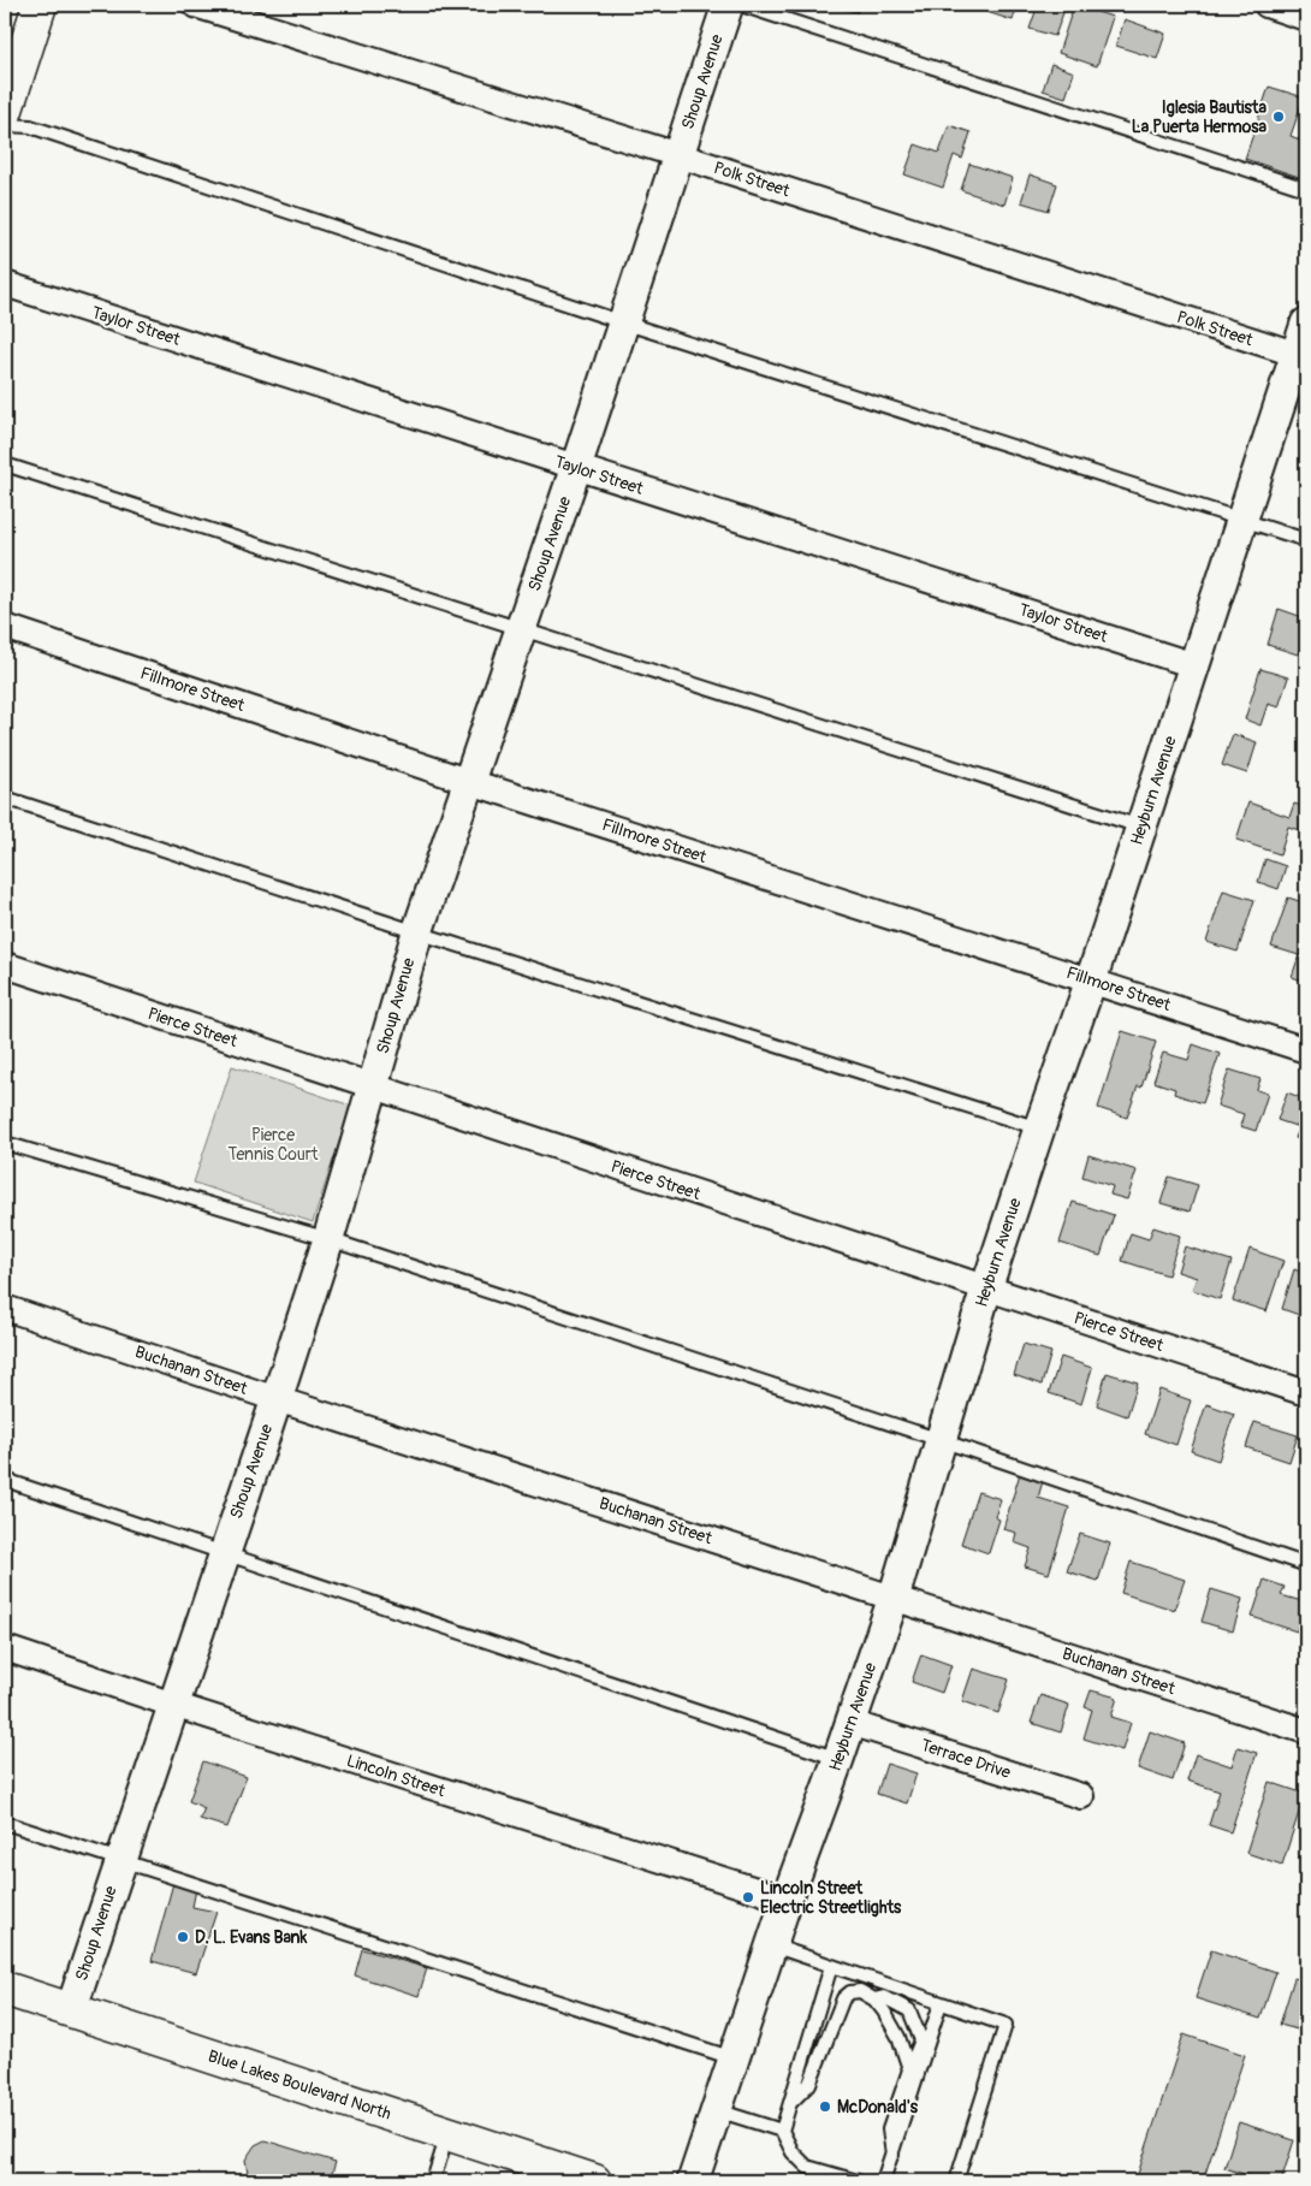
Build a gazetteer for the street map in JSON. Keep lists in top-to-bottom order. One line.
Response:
{"streets":{"main road":["Blue Lakes Boulevard North"],"street":["Shoup Avenue","Polk Street","Taylor Street","Fillmore Street","Heyburn Avenue","Pierce Street","Buchanan Street","Terrace Drive","Lincoln Street"]},"crossings":[["Shoup Avenue","Polk Street"],["Shoup Avenue","Taylor Street"],["Shoup Avenue","Fillmore Street"],["Shoup Avenue","Pierce Street"],["Shoup Avenue","Buchanan Street"],["Shoup Avenue","Lincoln Street"],["Shoup Avenue","Blue Lakes Boulevard North"],["Polk Street","Heyburn Avenue"],["Taylor Street","Heyburn Avenue"],["Fillmore Street","Heyburn Avenue"],["Heyburn Avenue","Pierce Street"],["Heyburn Avenue","Buchanan Street"],["Heyburn Avenue","Terrace Drive"],["Heyburn Avenue","Lincoln Street"]],"parks":["Pierce Tennis Court"],"places":["Iglesia Bautista La Puerta Hermosa","Lincoln Street Electric Streetlights","D. L. Evans Bank","McDonald's"]}
